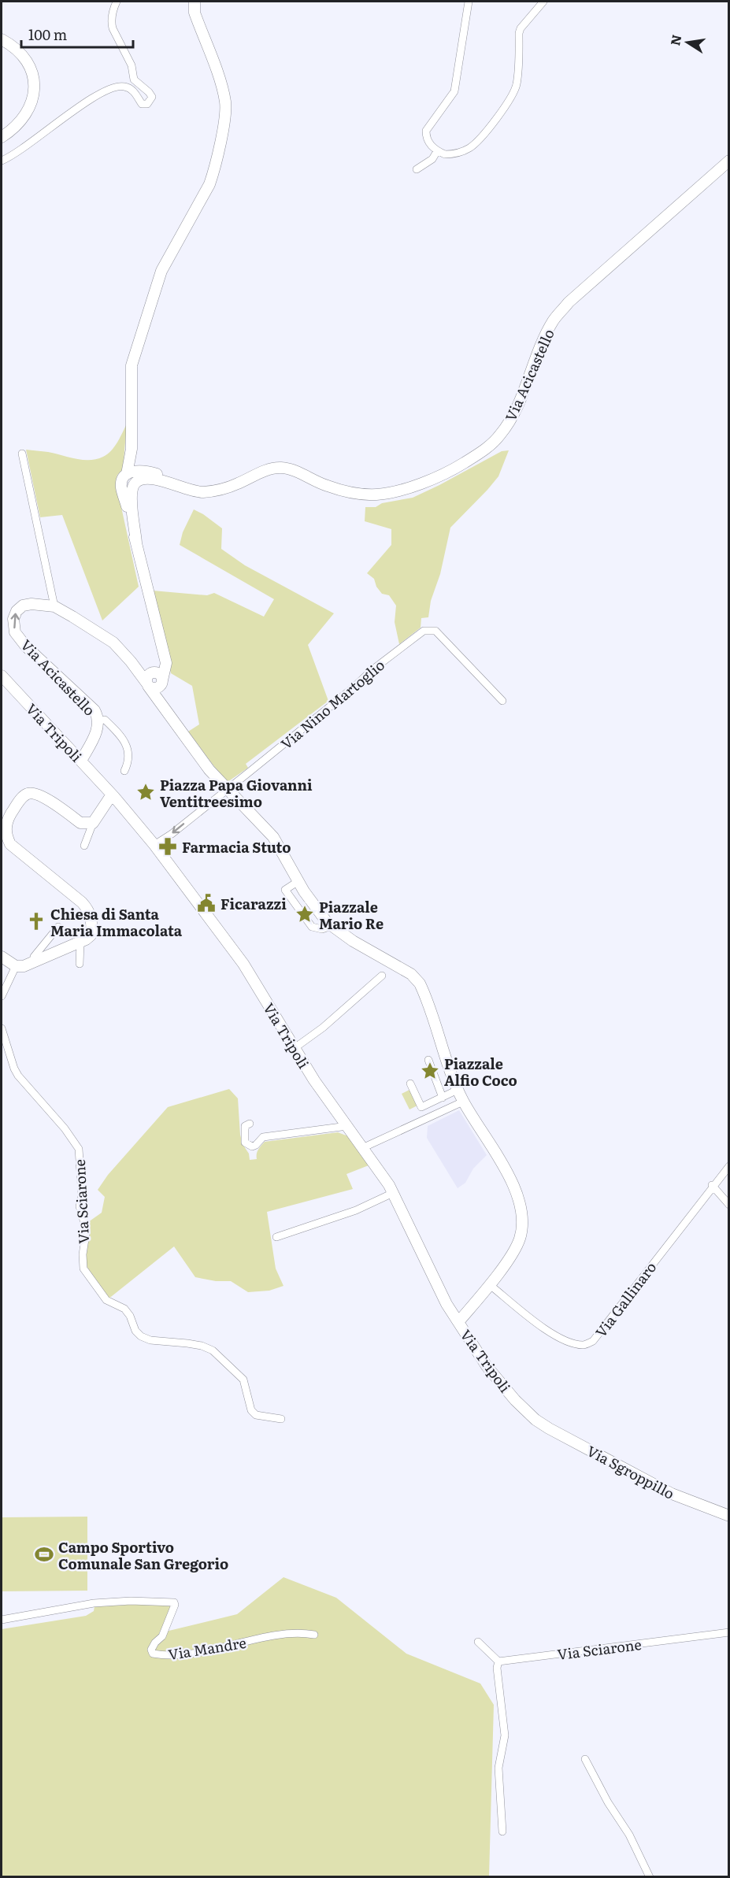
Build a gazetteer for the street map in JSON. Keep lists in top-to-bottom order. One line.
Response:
{"streets":{"street":["Via Acicastello","Via Nino Martoglio","Via Tripoli","Via Sciarone","Via Gallinaro","Via Sgroppillo","Via Mandre"]},"crossings":[["Via Acicastello","Via Tripoli"],["Via Nino Martoglio","Via Tripoli"],["Via Tripoli","Via Sgroppillo"]],"places":{"place":["Piazza Papa Giovanni Ventitreesimo","Piazzale Mario Re","Piazzale Alfio Coco"],"pharmacy":["Farmacia Stuto"],"public building":["Ficarazzi"],"church":["Chiesa di Santa Maria Immacolata"],"sports":["Campo Sportivo Comunale San Gregorio"]},"scale_bar":"100 m","north":"left"}
